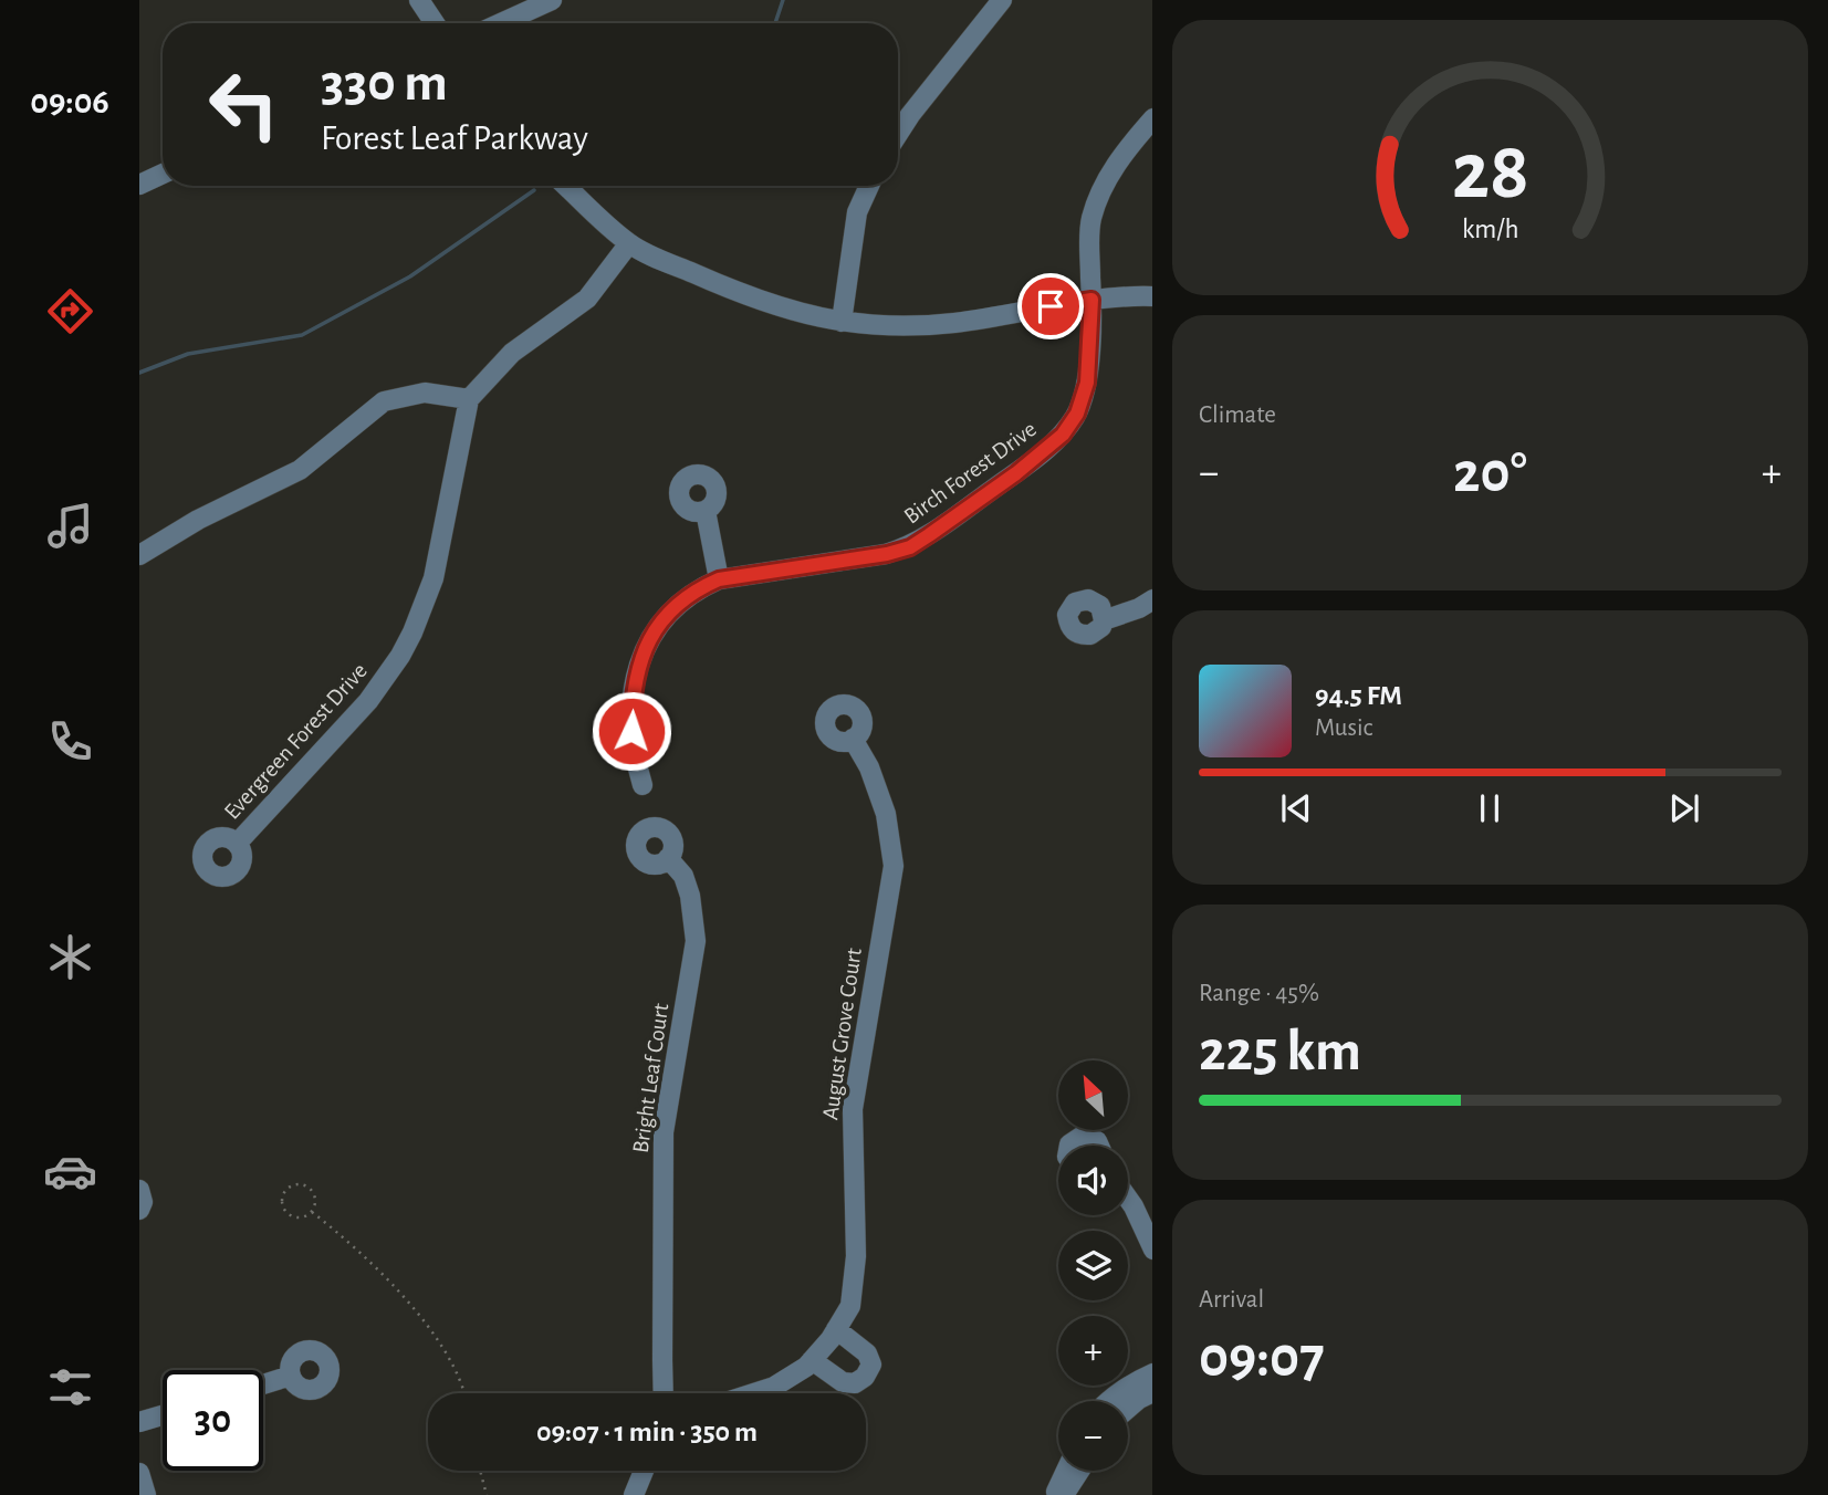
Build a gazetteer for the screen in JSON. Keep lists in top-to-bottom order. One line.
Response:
{"streets":{"street":["Birch Forest Drive","Evergreen Forest Drive","August Grove Court","Bright Leaf Court"]},"north":"top left","page":{"tabs":"09:06","turn":["330 m","Forest Leaf Parkway"],"tile":["Climate",["Range · 45%","225 km"],["Arrival","09:07"]],"heat":["−","20°","+"],"song":["94.5 FM","Music"],"map_buttons":["+","−"],"limit":"30","trip":"09:07 · 1 min · 350 m","gauge":["28","km/h"]}}
